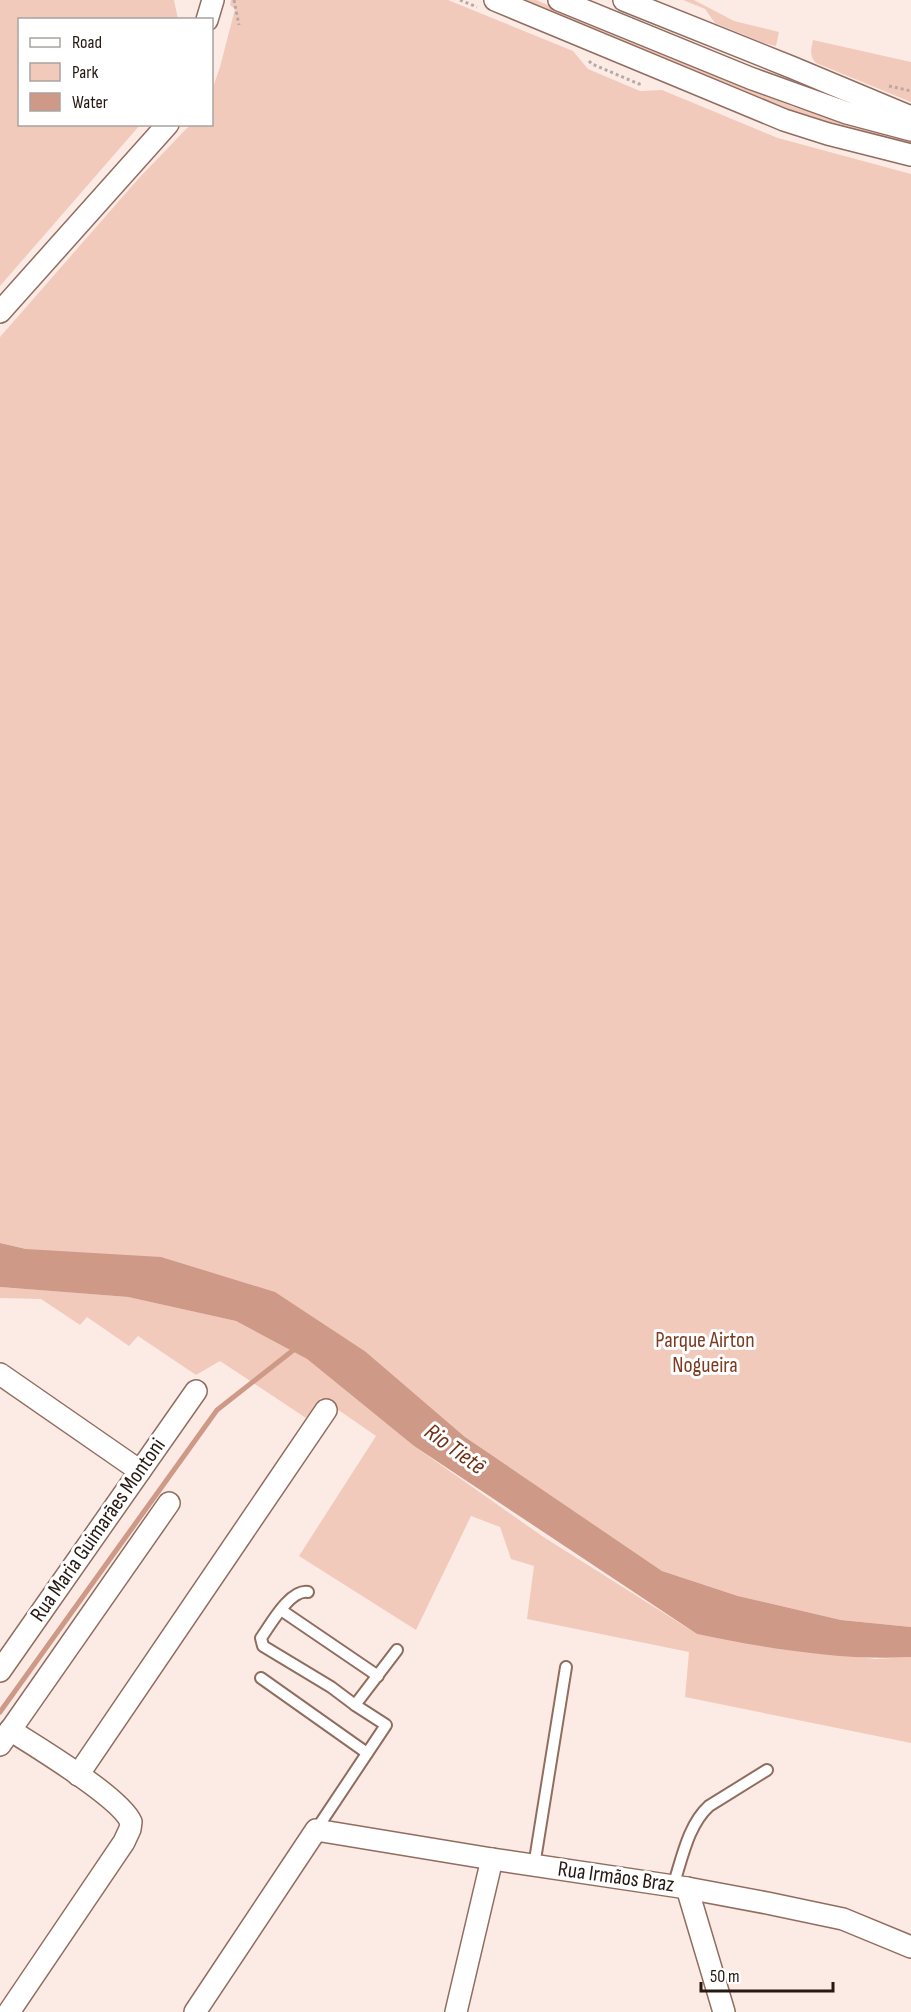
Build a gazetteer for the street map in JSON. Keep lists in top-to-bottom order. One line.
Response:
{"streets":{"street":["Rua Maria Guimarães Montoni","Rua Irmãos Braz"]},"water":["Rio Tietê"],"parks":["Parque Airton Nogueira"],"legend":["Road","Park","Water"],"scale_bar":"50 m"}
